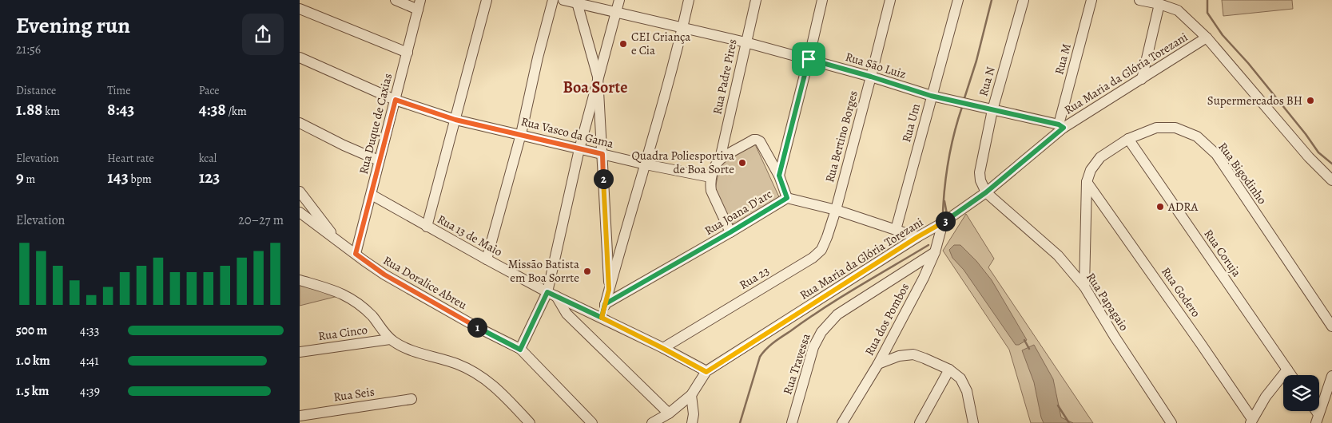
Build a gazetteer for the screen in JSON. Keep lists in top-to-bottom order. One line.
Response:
{"streets":{"street":["Rua M","Rua São Luiz","Rua Maria da Glória Torezani","Rua Padre Pires","Rua N","Rua Um","Rua Duque de Caxias","Rua Vasco da Gama","Rua Bertino Borges","Rua Bigodinho","Rua Joana D'arc","Rua 13 de Maio","Rua Coruja","Rua 23","Rua Doralice Abreu","Rua Godero","Rua Papagaio","Rua dos Pombos","Rua Cinco","Rua Travessa","Rua Seis"]},"crossings":[["Rua M","Rua São Luiz"],["Rua M","Rua Maria da Glória Torezani"],["Rua São Luiz","Rua Maria da Glória Torezani"],["Rua São Luiz","Rua Padre Pires"],["Rua São Luiz","Rua N"],["Rua São Luiz","Rua Um"],["Rua São Luiz","Rua Bertino Borges"],["Rua Maria da Glória Torezani","Rua N"],["Rua Maria da Glória Torezani","Rua Joana D'arc"],["Rua Maria da Glória Torezani","Rua 13 de Maio"],["Rua Maria da Glória Torezani","Rua Papagaio"],["Rua Maria da Glória Torezani","Rua dos Pombos"],["Rua N","Rua Papagaio"],["Rua Um","Rua Joana D'arc"],["Rua Duque de Caxias","Rua Vasco da Gama"],["Rua Duque de Caxias","Rua 13 de Maio"],["Rua Duque de Caxias","Rua Doralice Abreu"],["Rua Bertino Borges","Rua Joana D'arc"],["Rua Bertino Borges","Rua 23"],["Rua Bigodinho","Rua Coruja"],["Rua Bigodinho","Rua Godero"],["Rua Bigodinho","Rua Papagaio"],["Rua Joana D'arc","Rua 23"],["Rua 13 de Maio","Rua 23"],["Rua dos Pombos","Rua Travessa"]],"districts":["Boa Sorte"],"places":["CEI Criança e Cia","Supermercados BH","Quadra Poliesportiva de Boa Sorte","ADRA","Missão Batista em Boa Sorrte"],"page":{"heading":["Evening run","21:56"],"stats":[["Distance","1.88 km"],["Time","8:43"],["Pace","4:38 /km"],["Elevation","9 m"],["Heart rate","143 bpm"],["kcal","123"]],"pins":["2","3","1"],"chart":["Elevation","20–27 m"],"list":[{"name":"500 m","note":"4:33"},{"name":"1.0 km","note":"4:41"},{"name":"1.5 km","note":"4:39"}]}}
